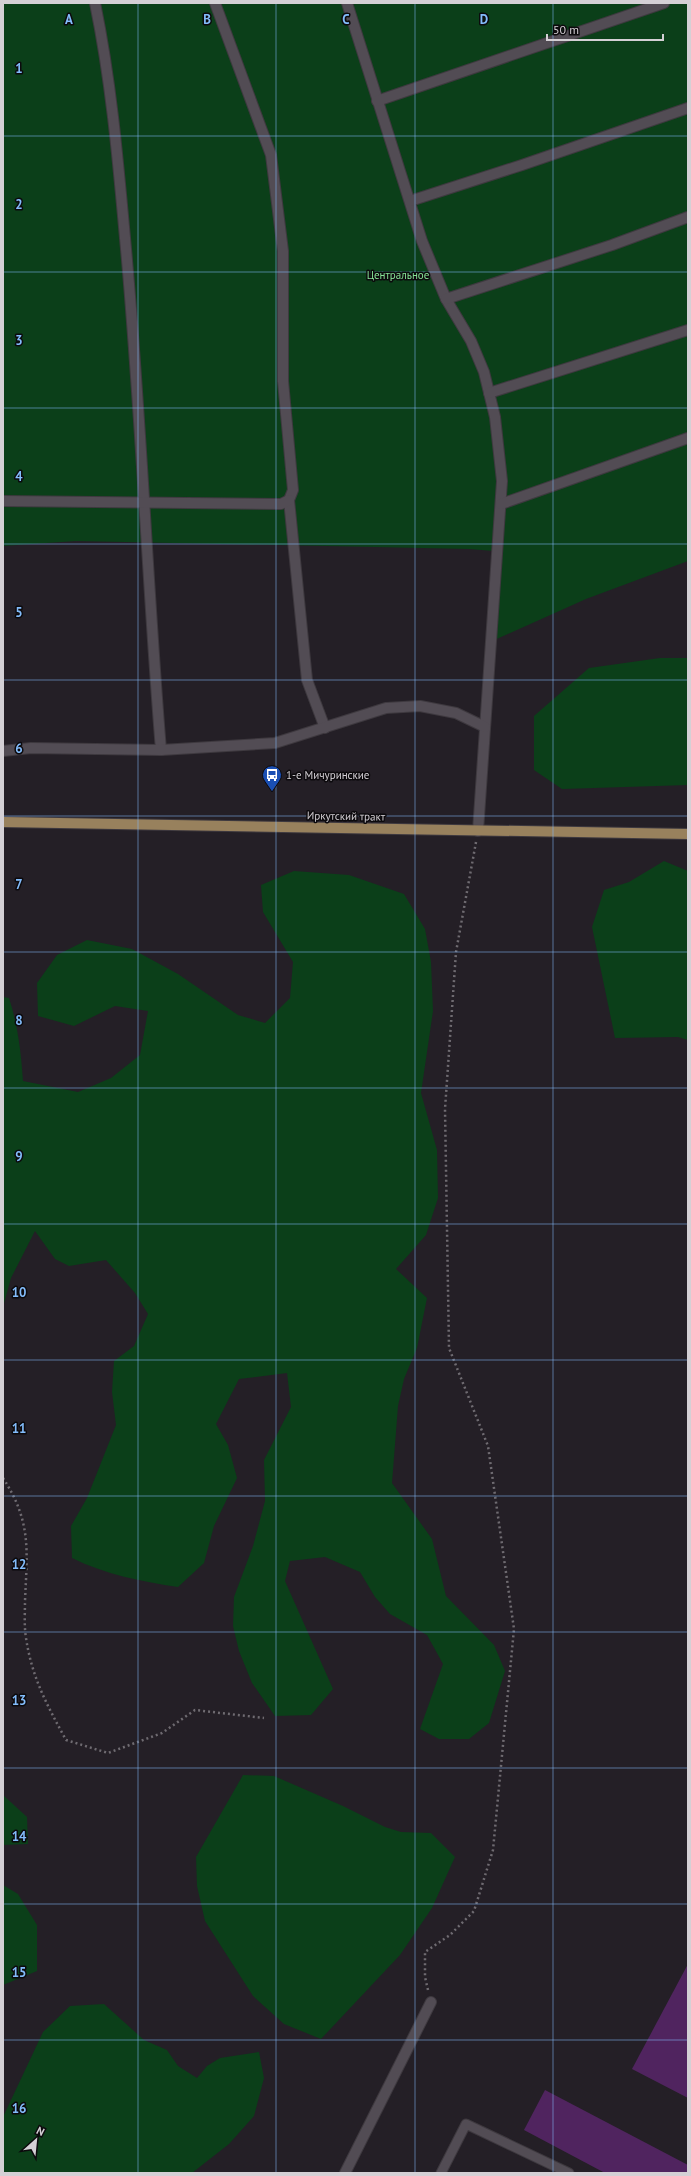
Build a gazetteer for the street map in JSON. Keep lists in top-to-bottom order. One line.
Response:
{"streets":{"main road":["Иркутский тракт"]},"parks":["Центральное"],"places":{"bus stop":["1-е Мичуринские"]},"scale_bar":"50 m","north":"top right","grid":{"columns":["A","B","C","D"],"rows":["1","2","3","4","5","6","7","8","9","10","11","12","13","14","15","16"]}}
